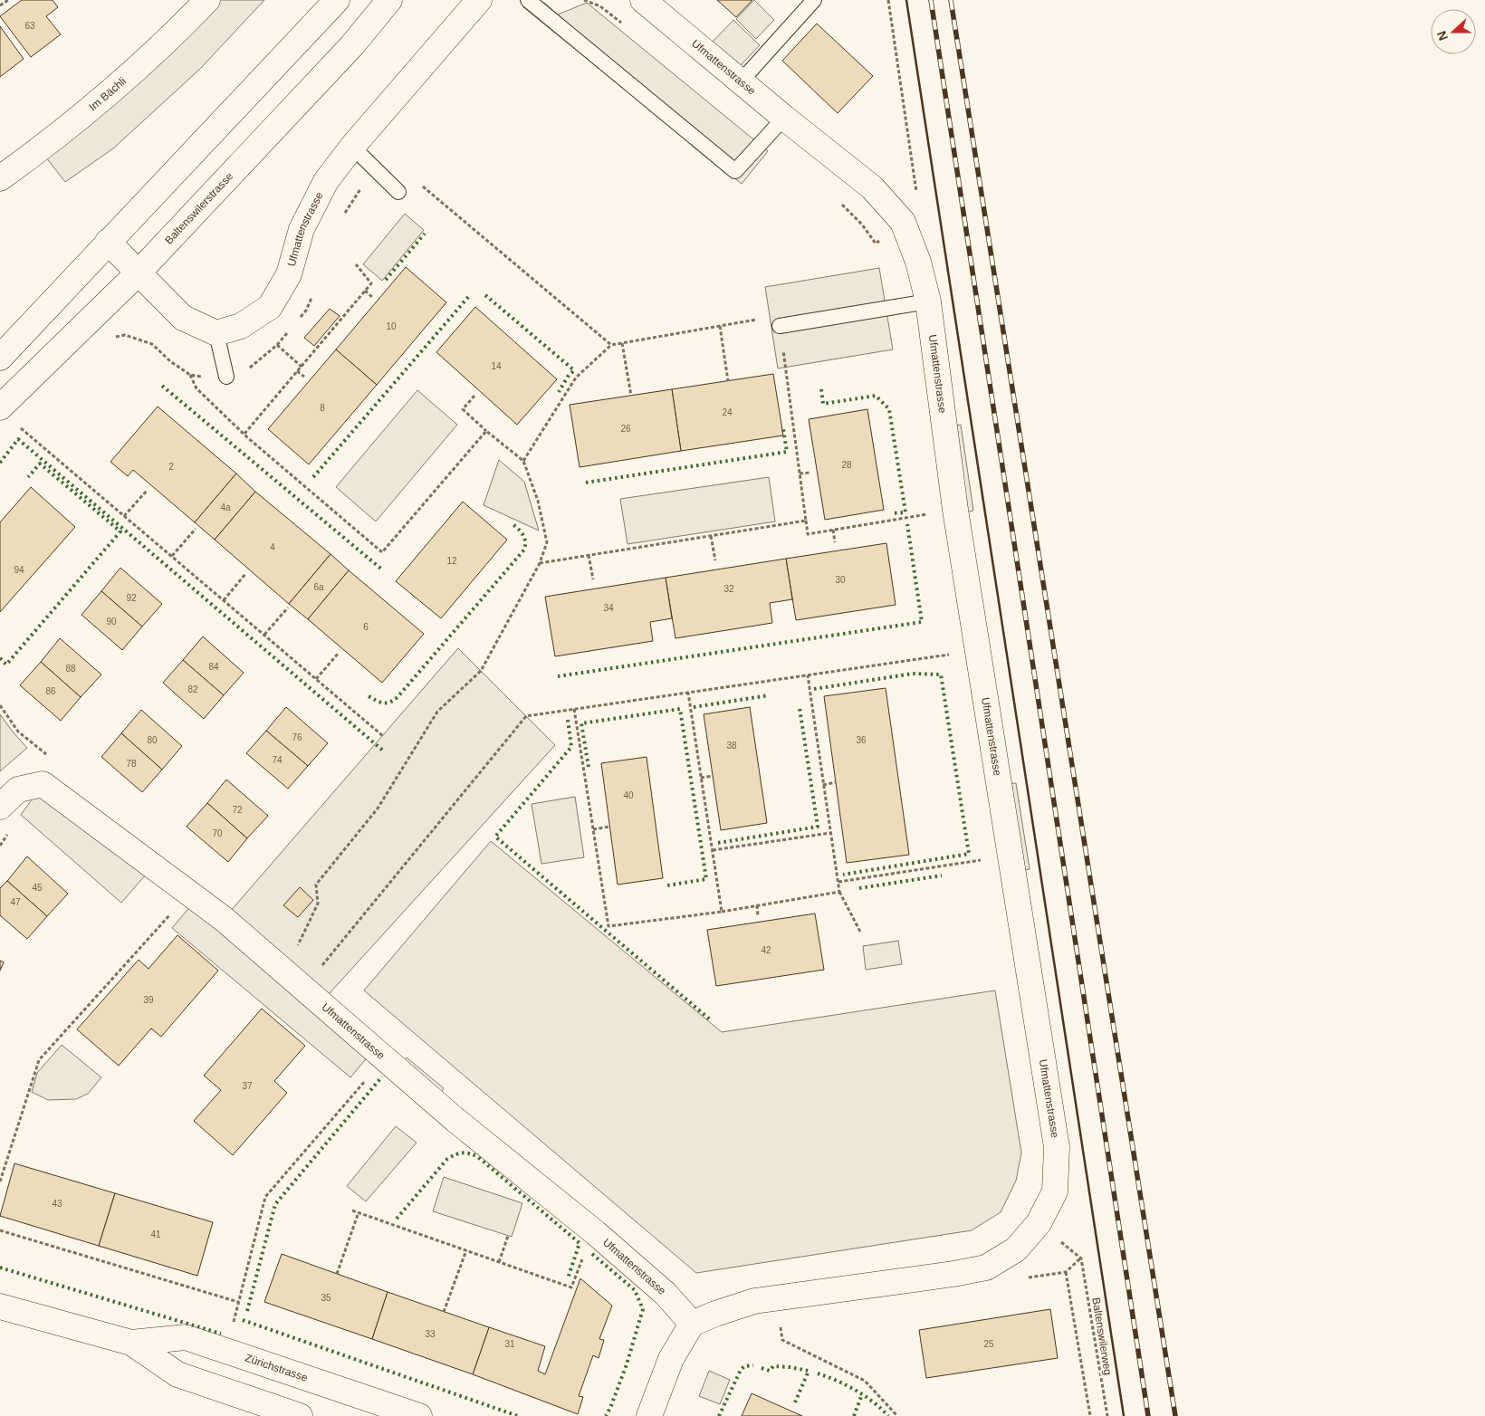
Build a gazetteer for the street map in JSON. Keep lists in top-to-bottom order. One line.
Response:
{"streets":{"street":["Ufmattenstrasse","Im Bächli","Baltenswilerstrasse","Zürichstrasse"],"path":["Baltenswilerweg"]},"house_numbers":["63","10","14","8","24","26","28","2","4a","4","12","94","30","6a","32","92","34","90","6","84","88","82","86","76","80","36","38","74","78","40","72","70","45","47","42","39","37","43","41","35","33","31","25"],"north":"left"}
